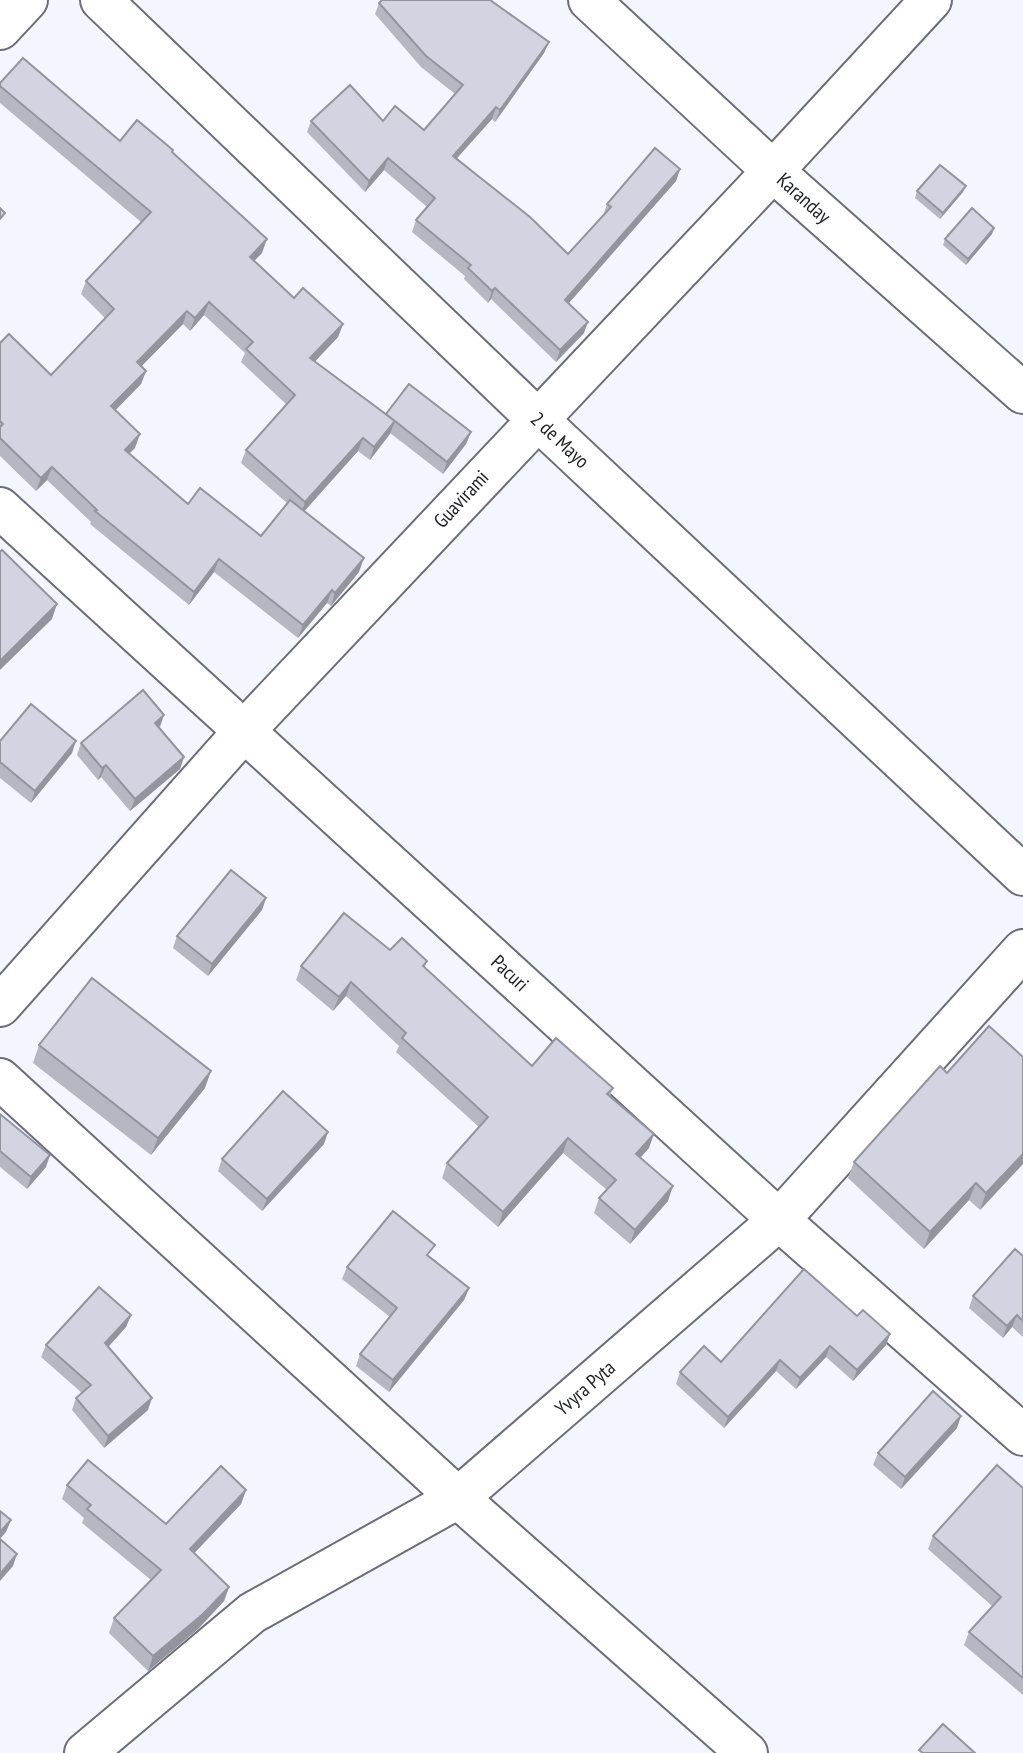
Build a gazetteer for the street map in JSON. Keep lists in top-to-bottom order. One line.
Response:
{"streets":{"street":["Karanday","2 de Mayo","Guavirami","Pacuri","Yvyra Pyta"]},"crossings":[["Karanday","Guavirami"],["2 de Mayo","Guavirami"],["Guavirami","Pacuri"],["Pacuri","Yvyra Pyta"]]}
